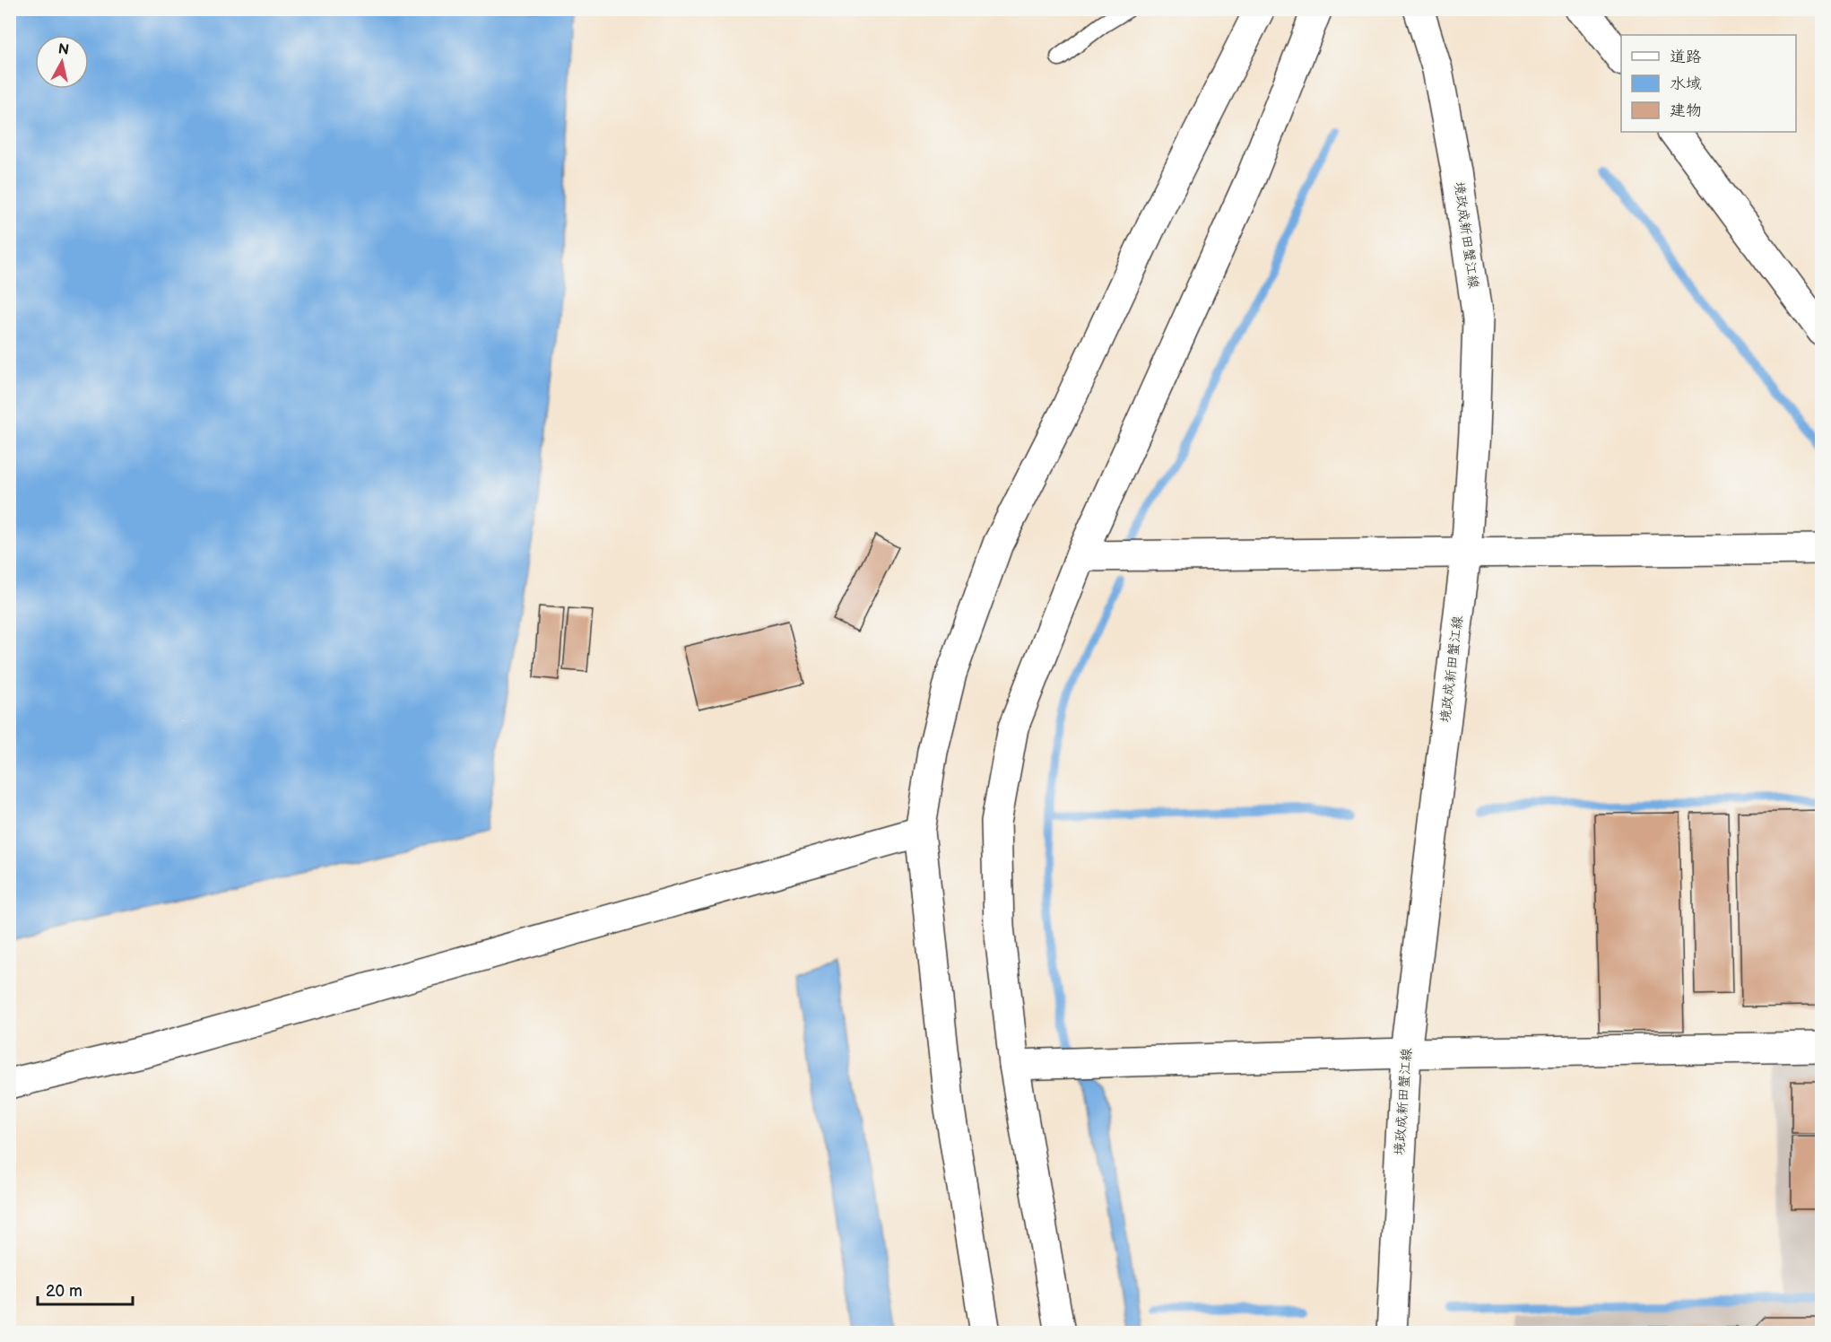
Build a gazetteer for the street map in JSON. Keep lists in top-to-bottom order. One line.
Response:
{"streets":{"street":["境政成新田蟹江線"]},"legend":["道路","水域","建物"],"scale_bar":"20 m","north":"top"}
